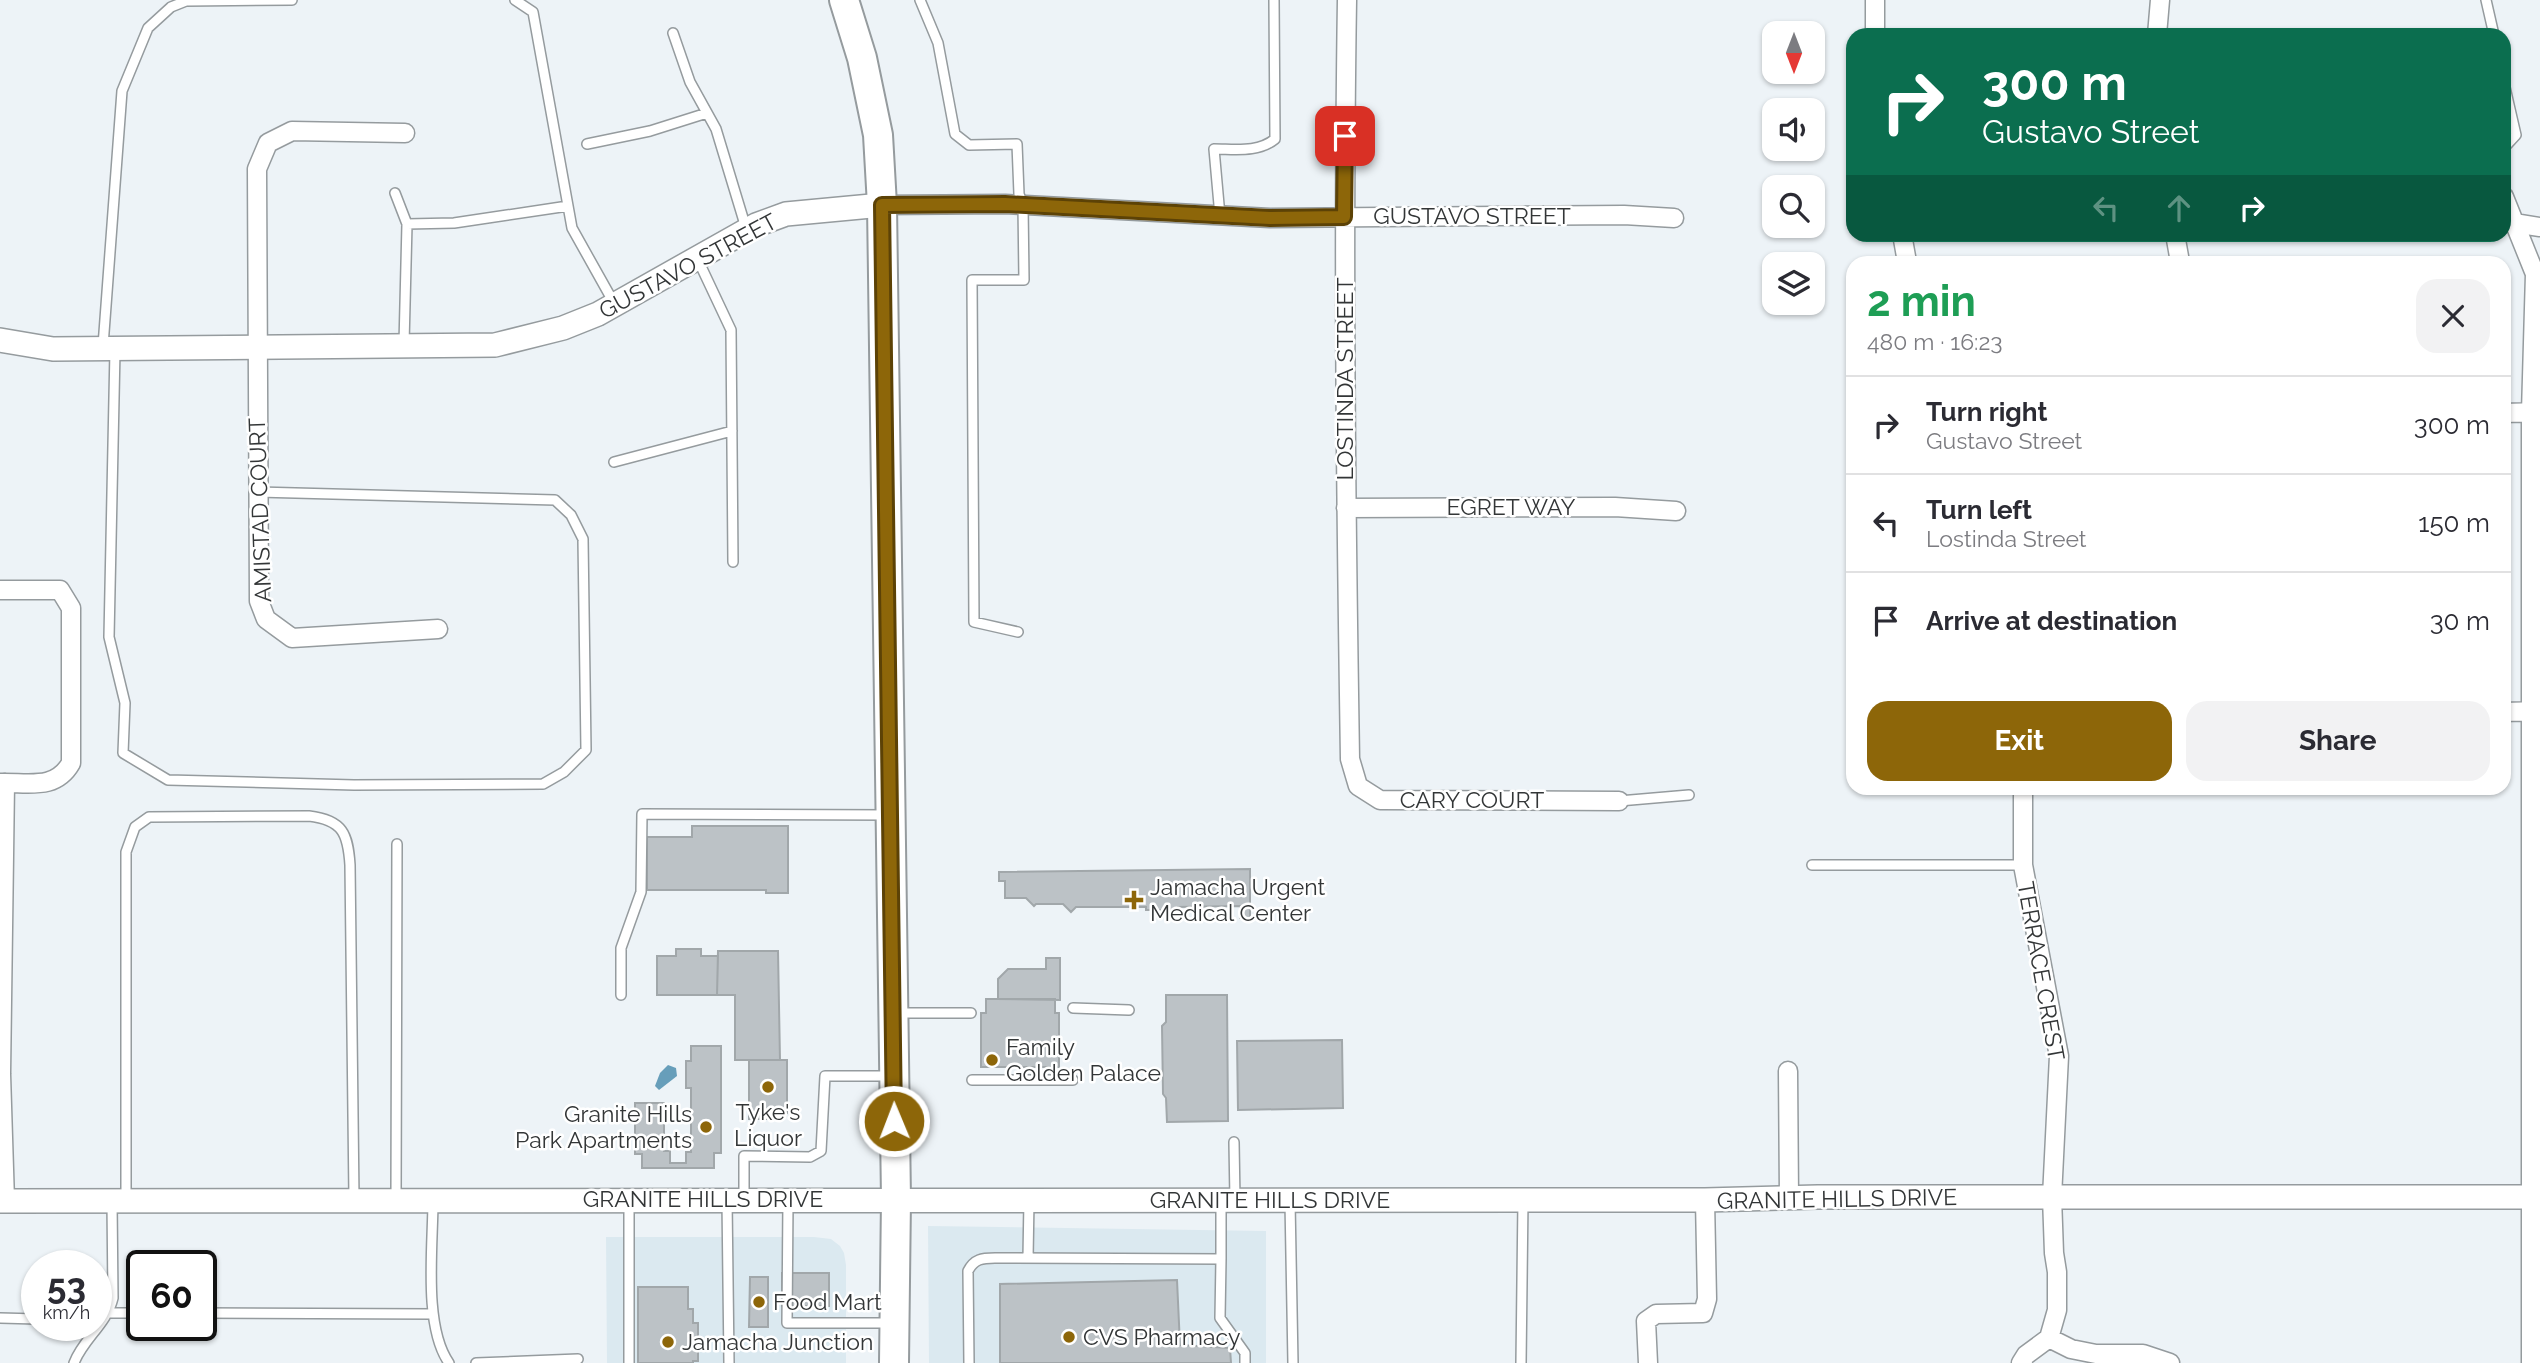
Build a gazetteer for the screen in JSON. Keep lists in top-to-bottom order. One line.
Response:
{"streets":{"street":["GUSTAVO STREET","LOSTINDA STREET","EGRET WAY","AMISTAD COURT","CARY COURT","TERRACE CREST","GRANITE HILLS DRIVE"]},"crossings":[["GUSTAVO STREET","LOSTINDA STREET"],["GUSTAVO STREET","AMISTAD COURT"],["LOSTINDA STREET","EGRET WAY"],["LOSTINDA STREET","CARY COURT"],["TERRACE CREST","GRANITE HILLS DRIVE"]],"places":{"health":["Jamacha Urgent Medical Center"],"other":["Family Golden Palace","Tyke's Liquor","Granite Hills Park Apartments","Food Mart","CVS Pharmacy","Jamacha Junction"]},"north":"bottom","page":{"turn":["300 m","Gustavo Street"],"heading":["2 min","480 m · 16:23"],"list":[{"name":"Turn right","note":"Gustavo Street","value":"300 m"},{"name":"Turn left","note":"Lostinda Street","value":"150 m"},{"name":"Arrive at destination","value":"30 m"}],"buttons":["Exit","Share"],"speed":"53 km/h","limit":"60"}}
